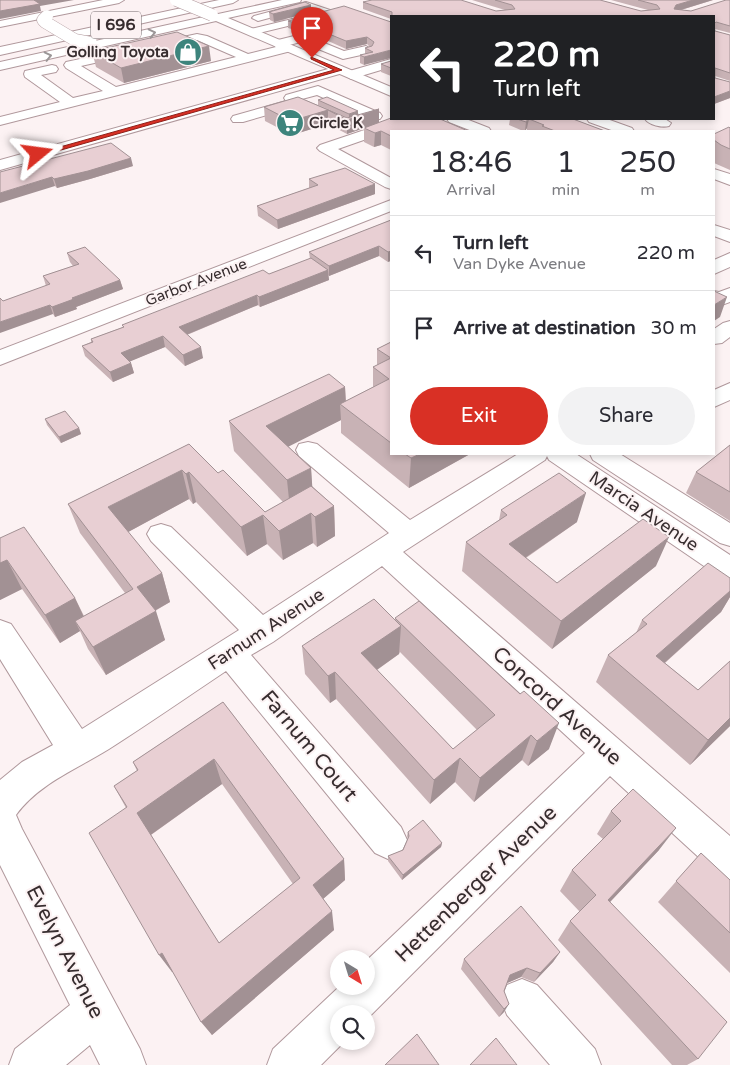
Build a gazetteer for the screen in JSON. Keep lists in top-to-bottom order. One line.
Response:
{"streets":{"main road":["I 696","Garbor Avenue","Marcia Avenue","Farnum Avenue","Concord Avenue","Farnum Court","Hettenberger Avenue","Evelyn Avenue"]},"crossings":[["Farnum Avenue","Concord Avenue"],["Farnum Avenue","Farnum Court"],["Farnum Avenue","Evelyn Avenue"],["Concord Avenue","Hettenberger Avenue"]],"places":{"shop":["Golling Toyota"],"supermarket":["Circle K"]},"north":"bottom right","page":{"turn":["220 m","Turn left"],"eta":["18:46","Arrival","1","min","250","m"],"list":[{"name":"Turn left","note":"Van Dyke Avenue","value":"220 m"},{"name":"Arrive at destination","value":"30 m"}],"buttons":["Exit","Share"]}}
